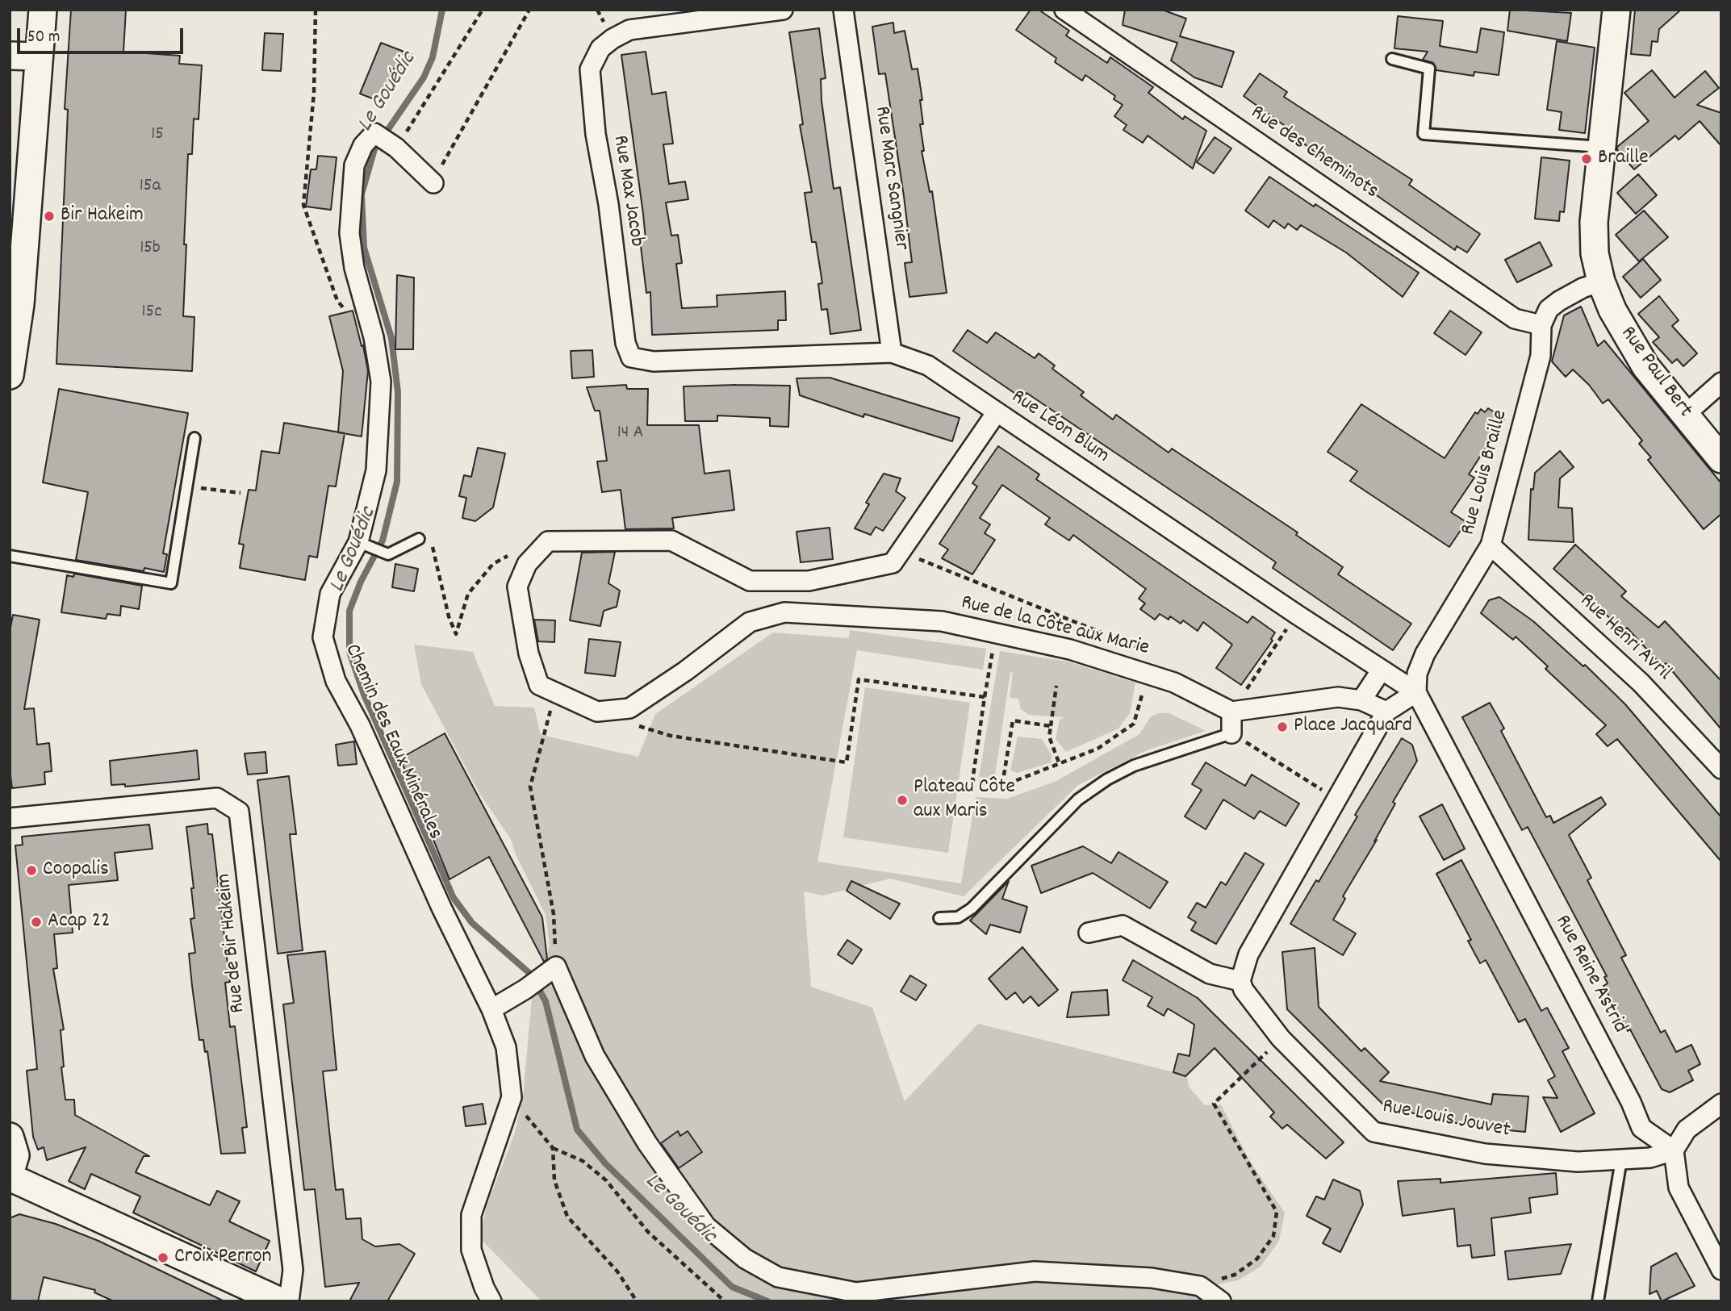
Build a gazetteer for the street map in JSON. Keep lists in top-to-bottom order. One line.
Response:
{"streets":{"main road":["Rue Paul Bert"],"street":["Rue des Cheminots","Rue Marc Sangnier","Rue Max Jacob","Rue Léon Blum","Rue Louis Braille","Rue de la Côte aux Marie","Rue Henri Avril","Chemin des Eaux Minérales","Rue de Bir Hakeim","Rue Reine Astrid","Rue Louis Jouvet"]},"crossings":[["Rue des Cheminots","Rue Louis Braille"],["Rue Marc Sangnier","Rue Léon Blum"],["Rue Max Jacob","Rue Léon Blum"],["Rue Léon Blum","Rue Louis Braille"],["Rue Léon Blum","Rue Reine Astrid"],["Rue Louis Braille","Rue Henri Avril"],["Rue Louis Braille","Rue Reine Astrid"],["Rue Reine Astrid","Rue Louis Jouvet"]],"water":["Le Gouédic"],"places":["Braille","Bir Hakeim","Place Jacquard","Plateau Côte aux Maris","Coopalis","Acap 22","Croix Perron"],"house_numbers":["15","15a","15b","15c","14 A"],"scale_bar":"50 m"}
